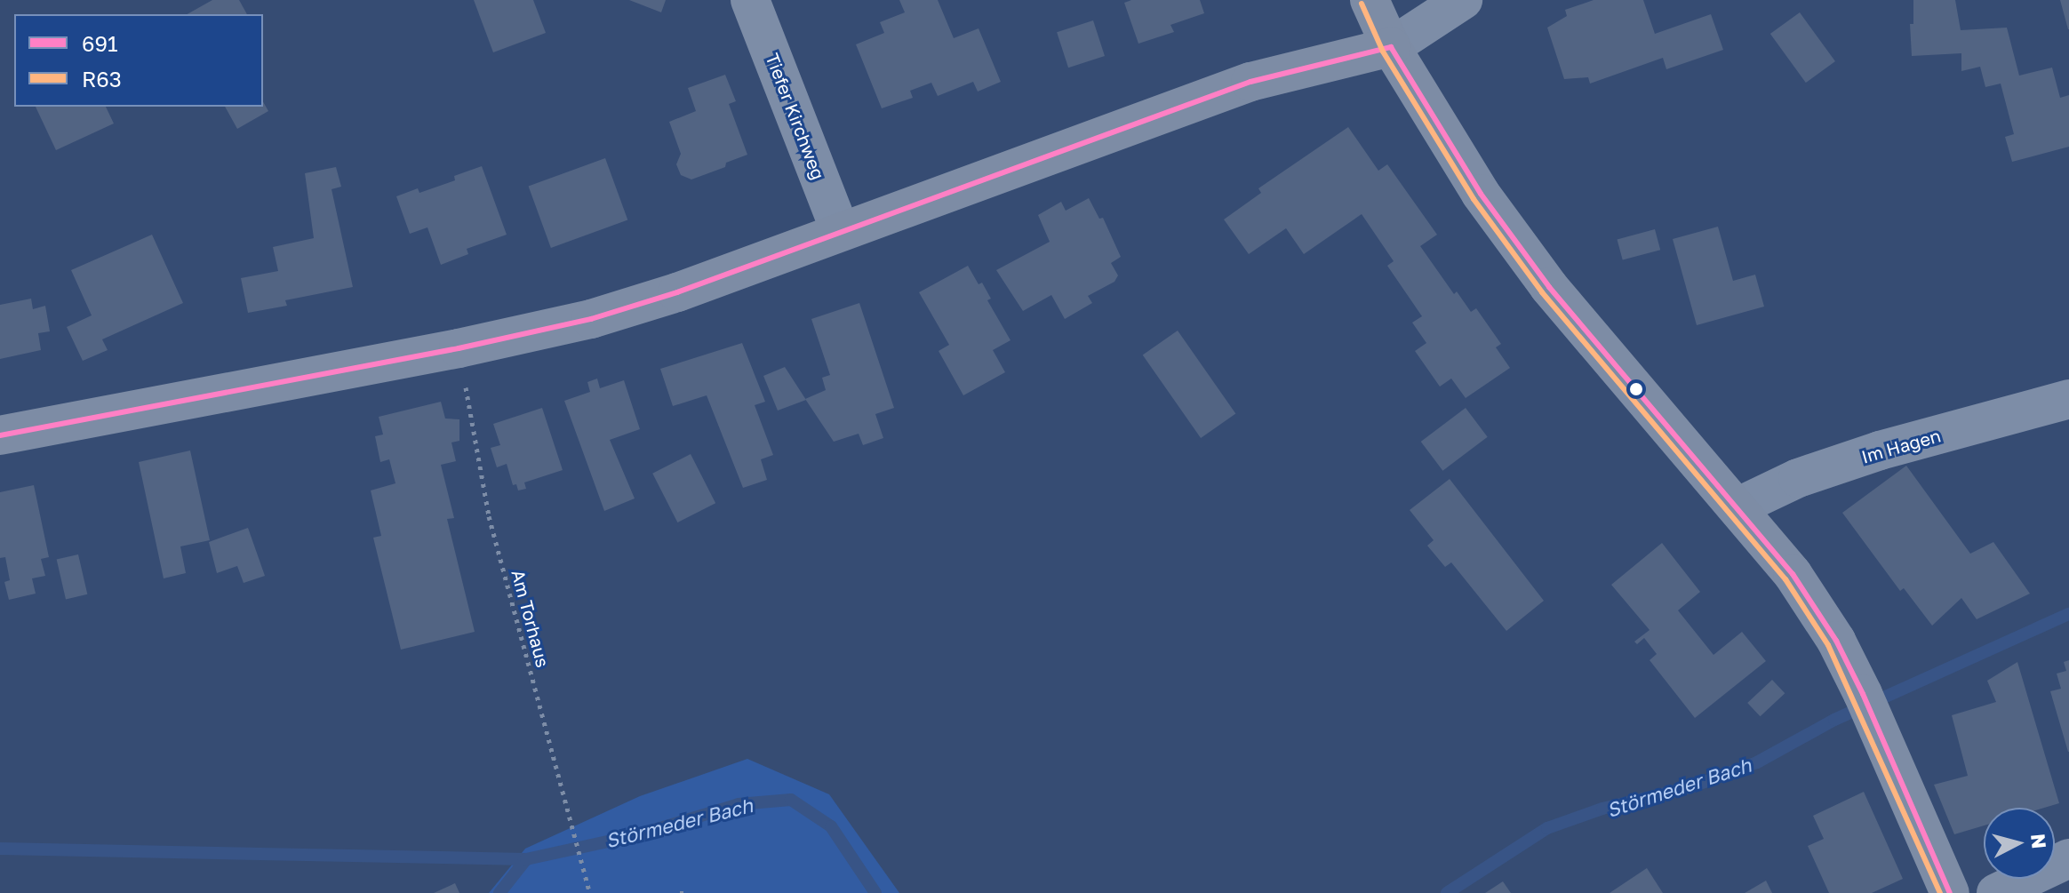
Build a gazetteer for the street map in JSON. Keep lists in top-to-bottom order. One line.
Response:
{"streets":{"street":["Tiefer Kirchweg","Im Hagen"],"path":["Am Torhaus"]},"water":["Störmeder Bach"],"lines":["transit line R63","transit line 691"],"legend":["691","R63"],"north":"right"}
